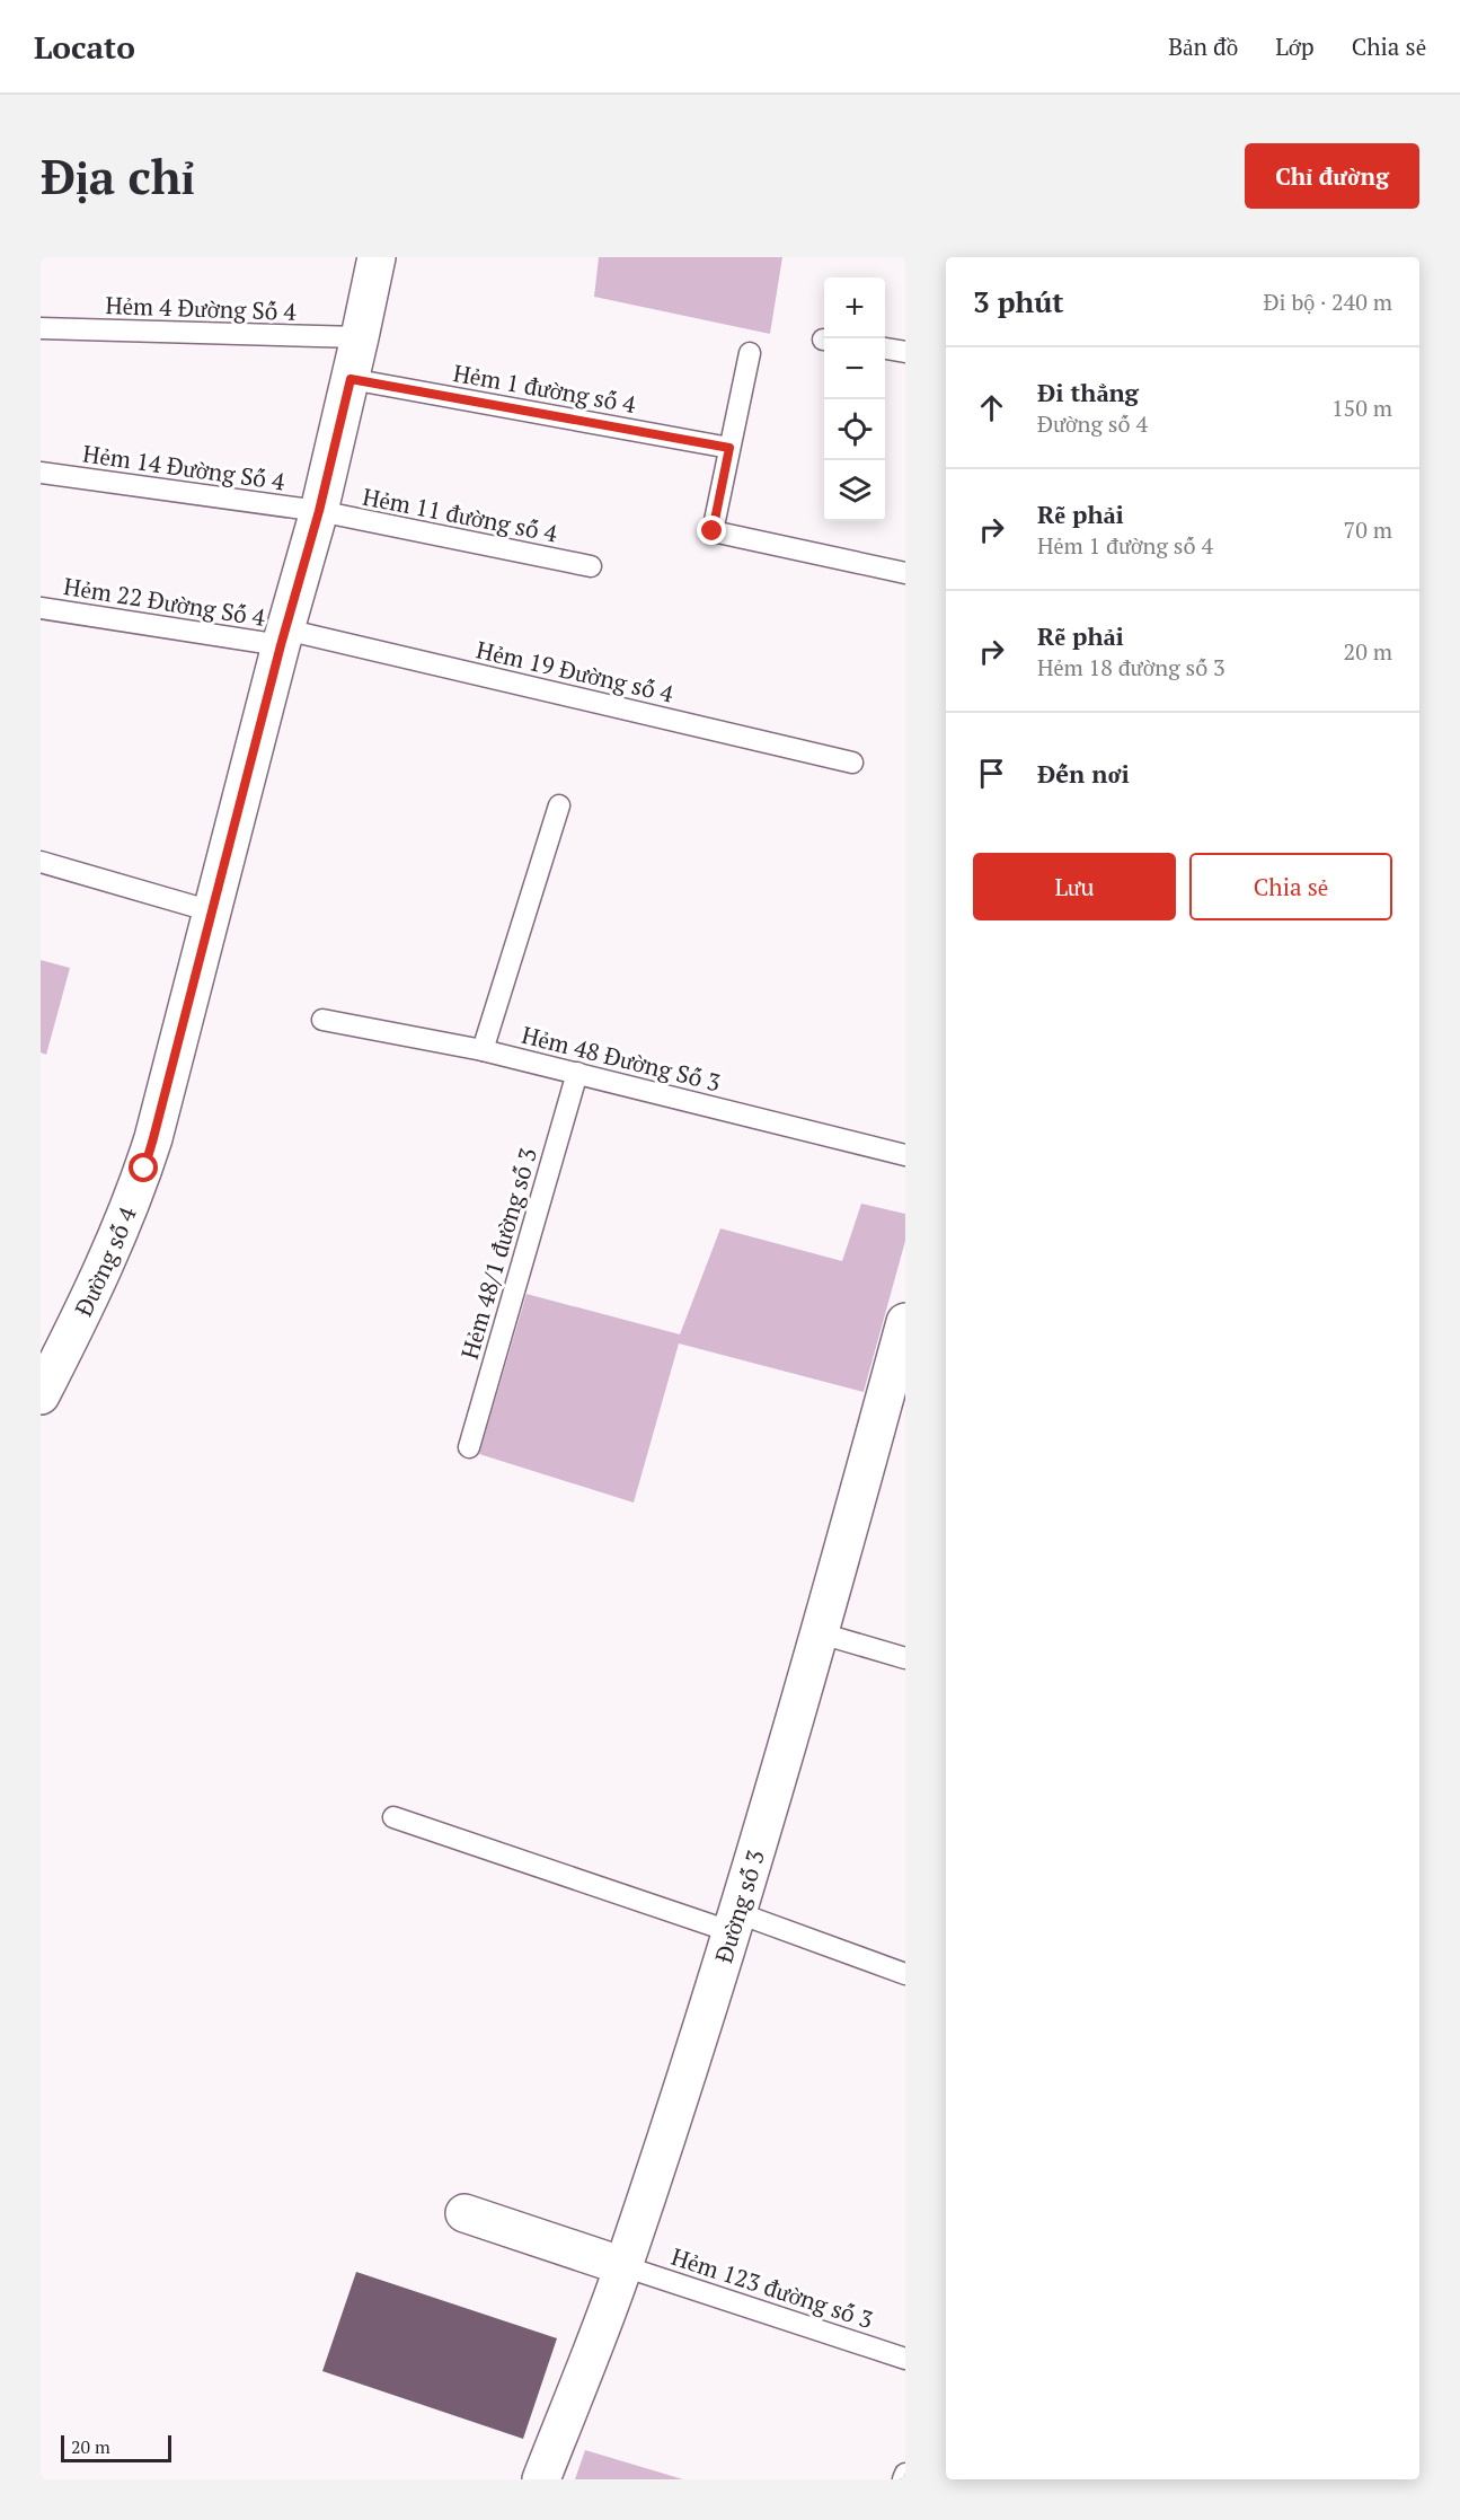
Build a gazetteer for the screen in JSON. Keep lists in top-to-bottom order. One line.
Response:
{"streets":{"street":["Đường số 4","Đường số 3"],"lane":["Hẻm 4 Đường Số 4","Hẻm 1 đường số 4","Hẻm 14 Đường Số 4","Hẻm 11 đường số 4","Hẻm 22 Đường Số 4","Hẻm 19 Đường số 4","Hẻm 48 Đường Số 3","Hẻm 48/1 đường số 3","Hẻm 123 đường số 3"]},"crossings":[["Hẻm 4 Đường Số 4","Đường số 4"],["Hẻm 1 đường số 4","Đường số 4"],["Hẻm 14 Đường Số 4","Hẻm 11 đường số 4"],["Hẻm 14 Đường Số 4","Đường số 4"],["Hẻm 11 đường số 4","Đường số 4"],["Hẻm 22 Đường Số 4","Hẻm 19 Đường số 4"],["Hẻm 22 Đường Số 4","Đường số 4"],["Hẻm 19 Đường số 4","Đường số 4"],["Hẻm 48 Đường Số 3","Hẻm 48/1 đường số 3"],["Đường số 3","Hẻm 123 đường số 3"]],"scale_bar":"20 m","page":{"header":"Locato","nav":["Bản đồ","Lớp","Chia sẻ"],"buttons":["Chỉ đường",["Lưu","Chia sẻ"]],"title":"Địa chỉ","heading":["3 phút","Đi bộ · 240 m"],"map_buttons":["+","−"],"list":[["Đi thẳng","Đường số 4","150 m"],["Rẽ phải","Hẻm 1 đường số 4","70 m"],["Rẽ phải","Hẻm 18 đường số 3","20 m"],"Đến nơi"],"scale":"20 m"}}
